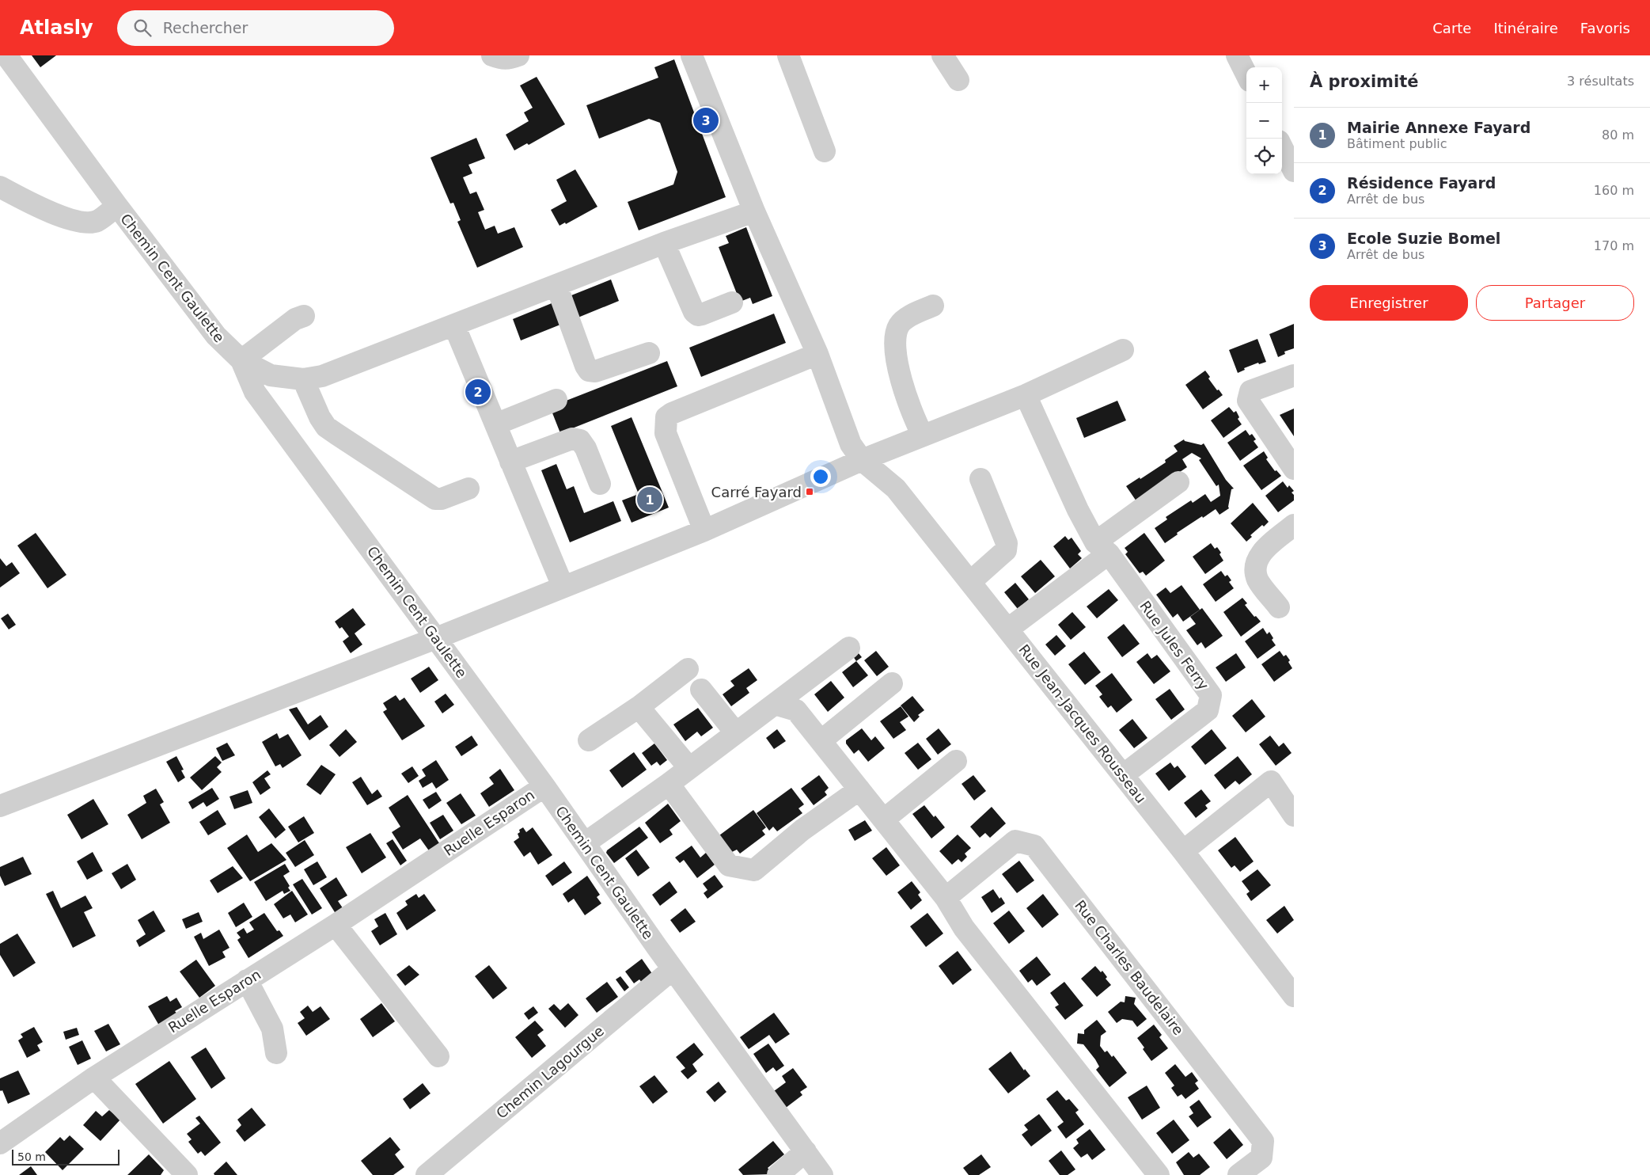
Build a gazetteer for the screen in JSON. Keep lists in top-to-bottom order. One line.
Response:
{"streets":{"street":["Chemin Cent Gaulette","Rue Jules Ferry","Rue Jean-Jacques Rousseau","Ruelle Esparon","Rue Charles Baudelaire","Chemin Lagourgue"]},"crossings":[["Chemin Cent Gaulette","Ruelle Esparon"],["Chemin Cent Gaulette","Chemin Lagourgue"],["Rue Jules Ferry","Rue Jean-Jacques Rousseau"]],"places":{"transit":["Carré Fayard"]},"scale_bar":"50 m","page":{"header":"Atlasly","search":"Rechercher","nav":["Carte","Itinéraire","Favoris"],"heading":["À proximité","3 résultats"],"map_buttons":["+","−"],"pins":["3","2","1"],"list":[{"mark":"1","name":"Mairie Annexe Fayard","note":"Bâtiment public","value":"80 m"},{"mark":"2","name":"Résidence Fayard","note":"Arrêt de bus","value":"160 m"},{"mark":"3","name":"Ecole Suzie Bomel","note":"Arrêt de bus","value":"170 m"}],"buttons":["Enregistrer","Partager"],"scale":"50 m"}}
